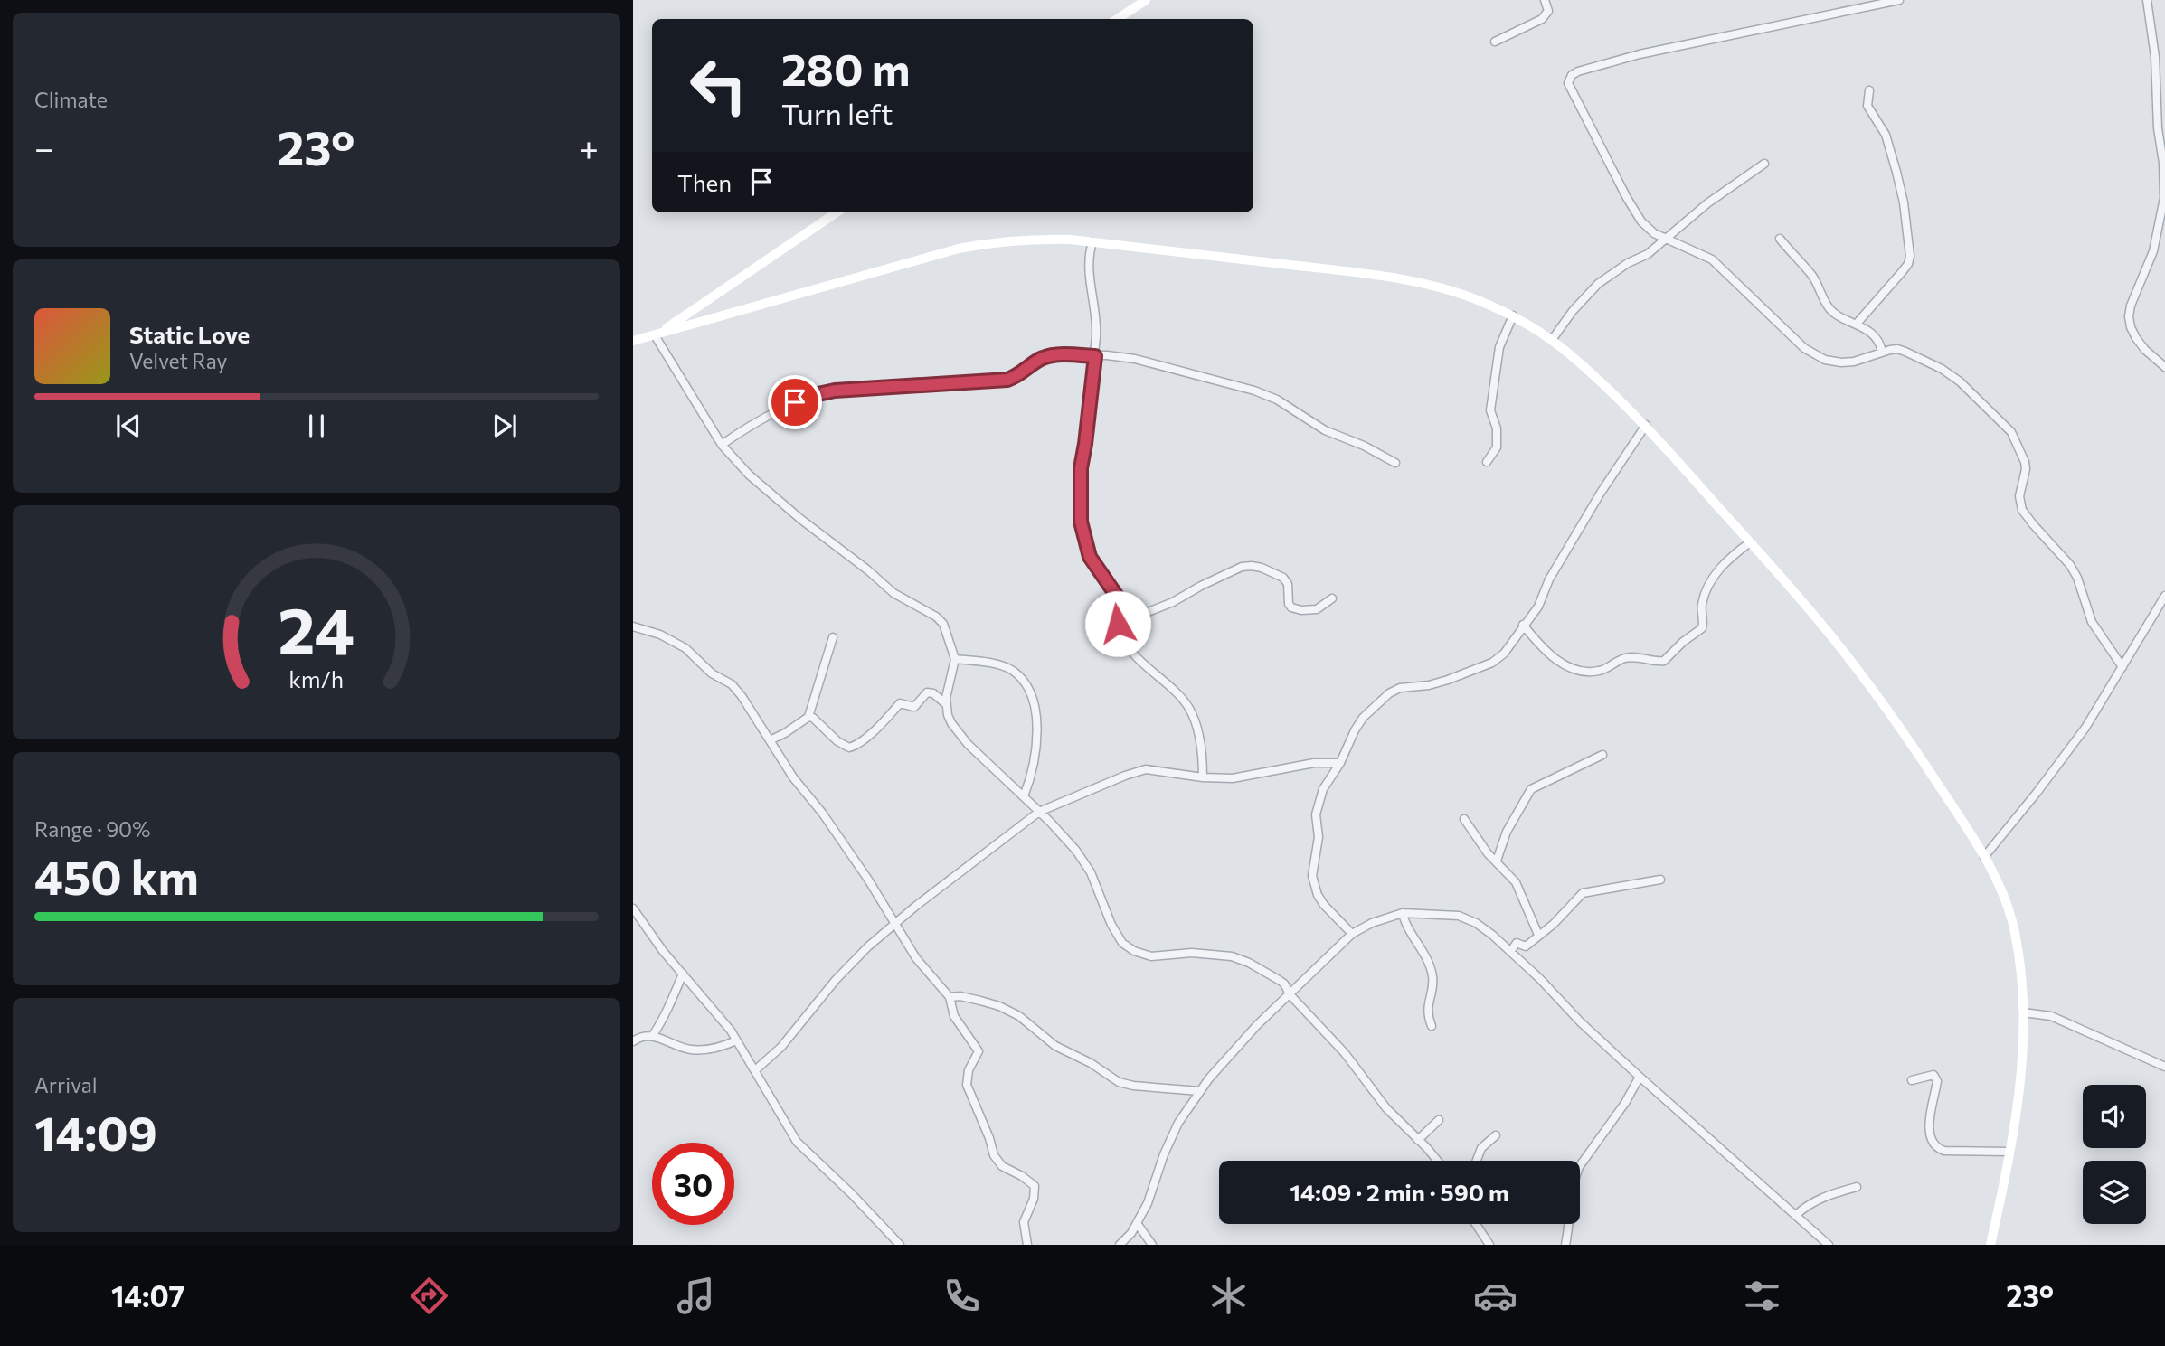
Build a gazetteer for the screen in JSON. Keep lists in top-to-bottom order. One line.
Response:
{"page":{"tile":["Climate",["Range · 90%","450 km"],["Arrival","14:09"]],"turn":["280 m","Turn left"],"heat":["−","23°","+"],"then":"Then","song":["Static Love","Velvet Ray"],"limit":"30","trip":"14:09 · 2 min · 590 m","tabs":["14:07","23°"],"gauge":["24","km/h"]}}
